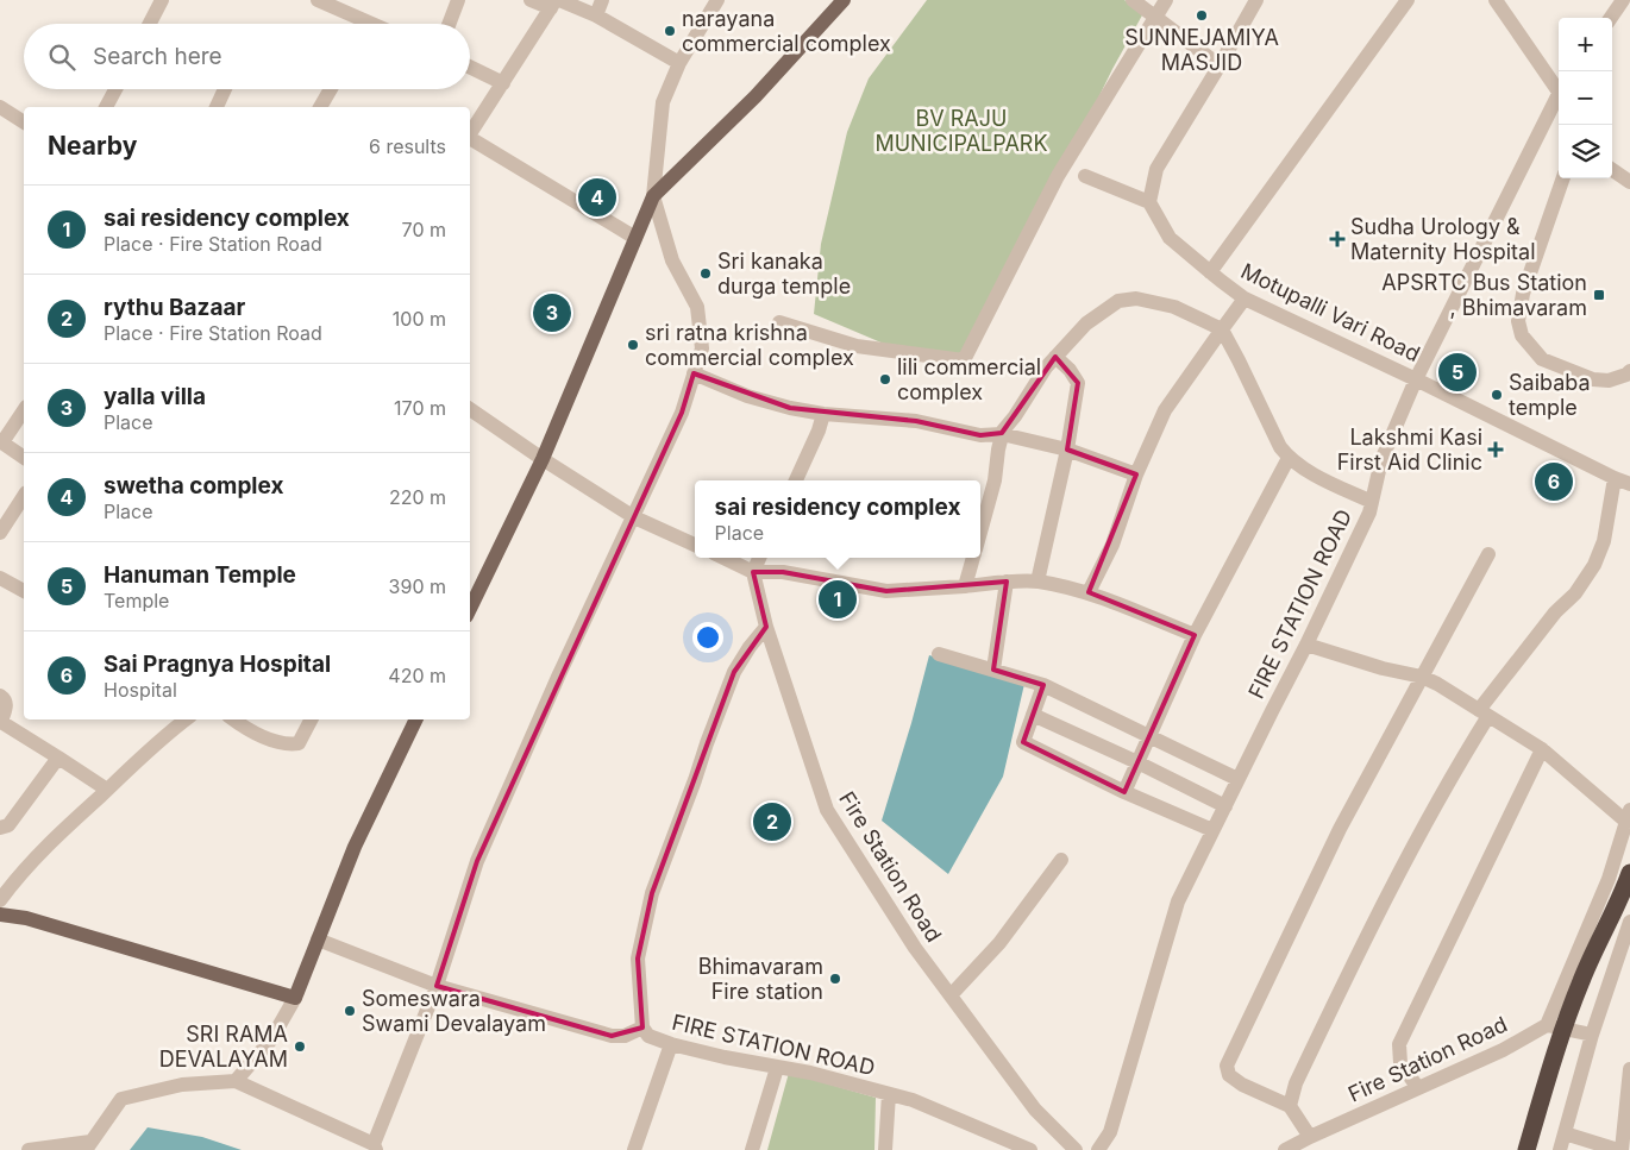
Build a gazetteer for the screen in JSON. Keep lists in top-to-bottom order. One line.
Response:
{"streets":{"street":["Motupalli Vari Road","FIRE STATION ROAD","Fire Station Road"]},"crossings":[["Motupalli Vari Road","FIRE STATION ROAD"],["FIRE STATION ROAD","Fire Station Road"]],"parks":["BV RAJU MUNICIPALPARK"],"places":{"other":["SUNNEJAMIYA MASJID","narayana commercial complex","Sri kanaka durga temple","sri ratna krishna commercial complex","lili commercial complex","Saibaba temple","Bhimavaram Fire station","Someswara Swami Devalayam","SRI RAMA DEVALAYAM"],"health":["Sudha Urology & Maternity Hospital","Lakshmi Kasi First Aid Clinic"],"transit":["APSRTC Bus Station , Bhimavaram"]},"page":{"map_buttons":["+","−"],"search":"Search here","heading":["Nearby","6 results"],"pins":["4","3","5","6","1","2"],"list":[{"mark":"1","name":"sai residency complex","note":"Place · Fire Station Road","value":"70 m"},{"mark":"2","name":"rythu Bazaar","note":"Place · Fire Station Road","value":"100 m"},{"mark":"3","name":"yalla villa","note":"Place","value":"170 m"},{"mark":"4","name":"swetha complex","note":"Place","value":"220 m"},{"mark":"5","name":"Hanuman Temple","note":"Temple","value":"390 m"},{"mark":"6","name":"Sai Pragnya Hospital","note":"Hospital","value":"420 m"}],"popup":["sai residency complex","Place"]}}
